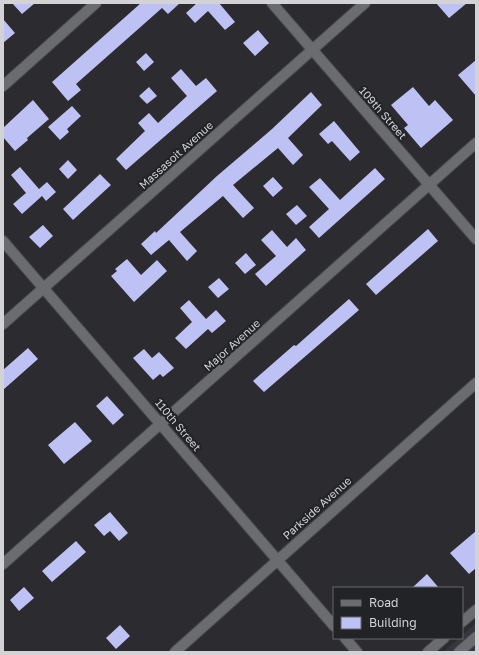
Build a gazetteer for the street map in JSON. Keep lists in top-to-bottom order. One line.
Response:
{"streets":{"street":["109th Street","Massasoit Avenue","Major Avenue","110th Street","Parkside Avenue"]},"crossings":[["109th Street","Massasoit Avenue"],["109th Street","Major Avenue"],["Massasoit Avenue","110th Street"],["Major Avenue","110th Street"],["110th Street","Parkside Avenue"]],"legend":["Road","Building"]}
